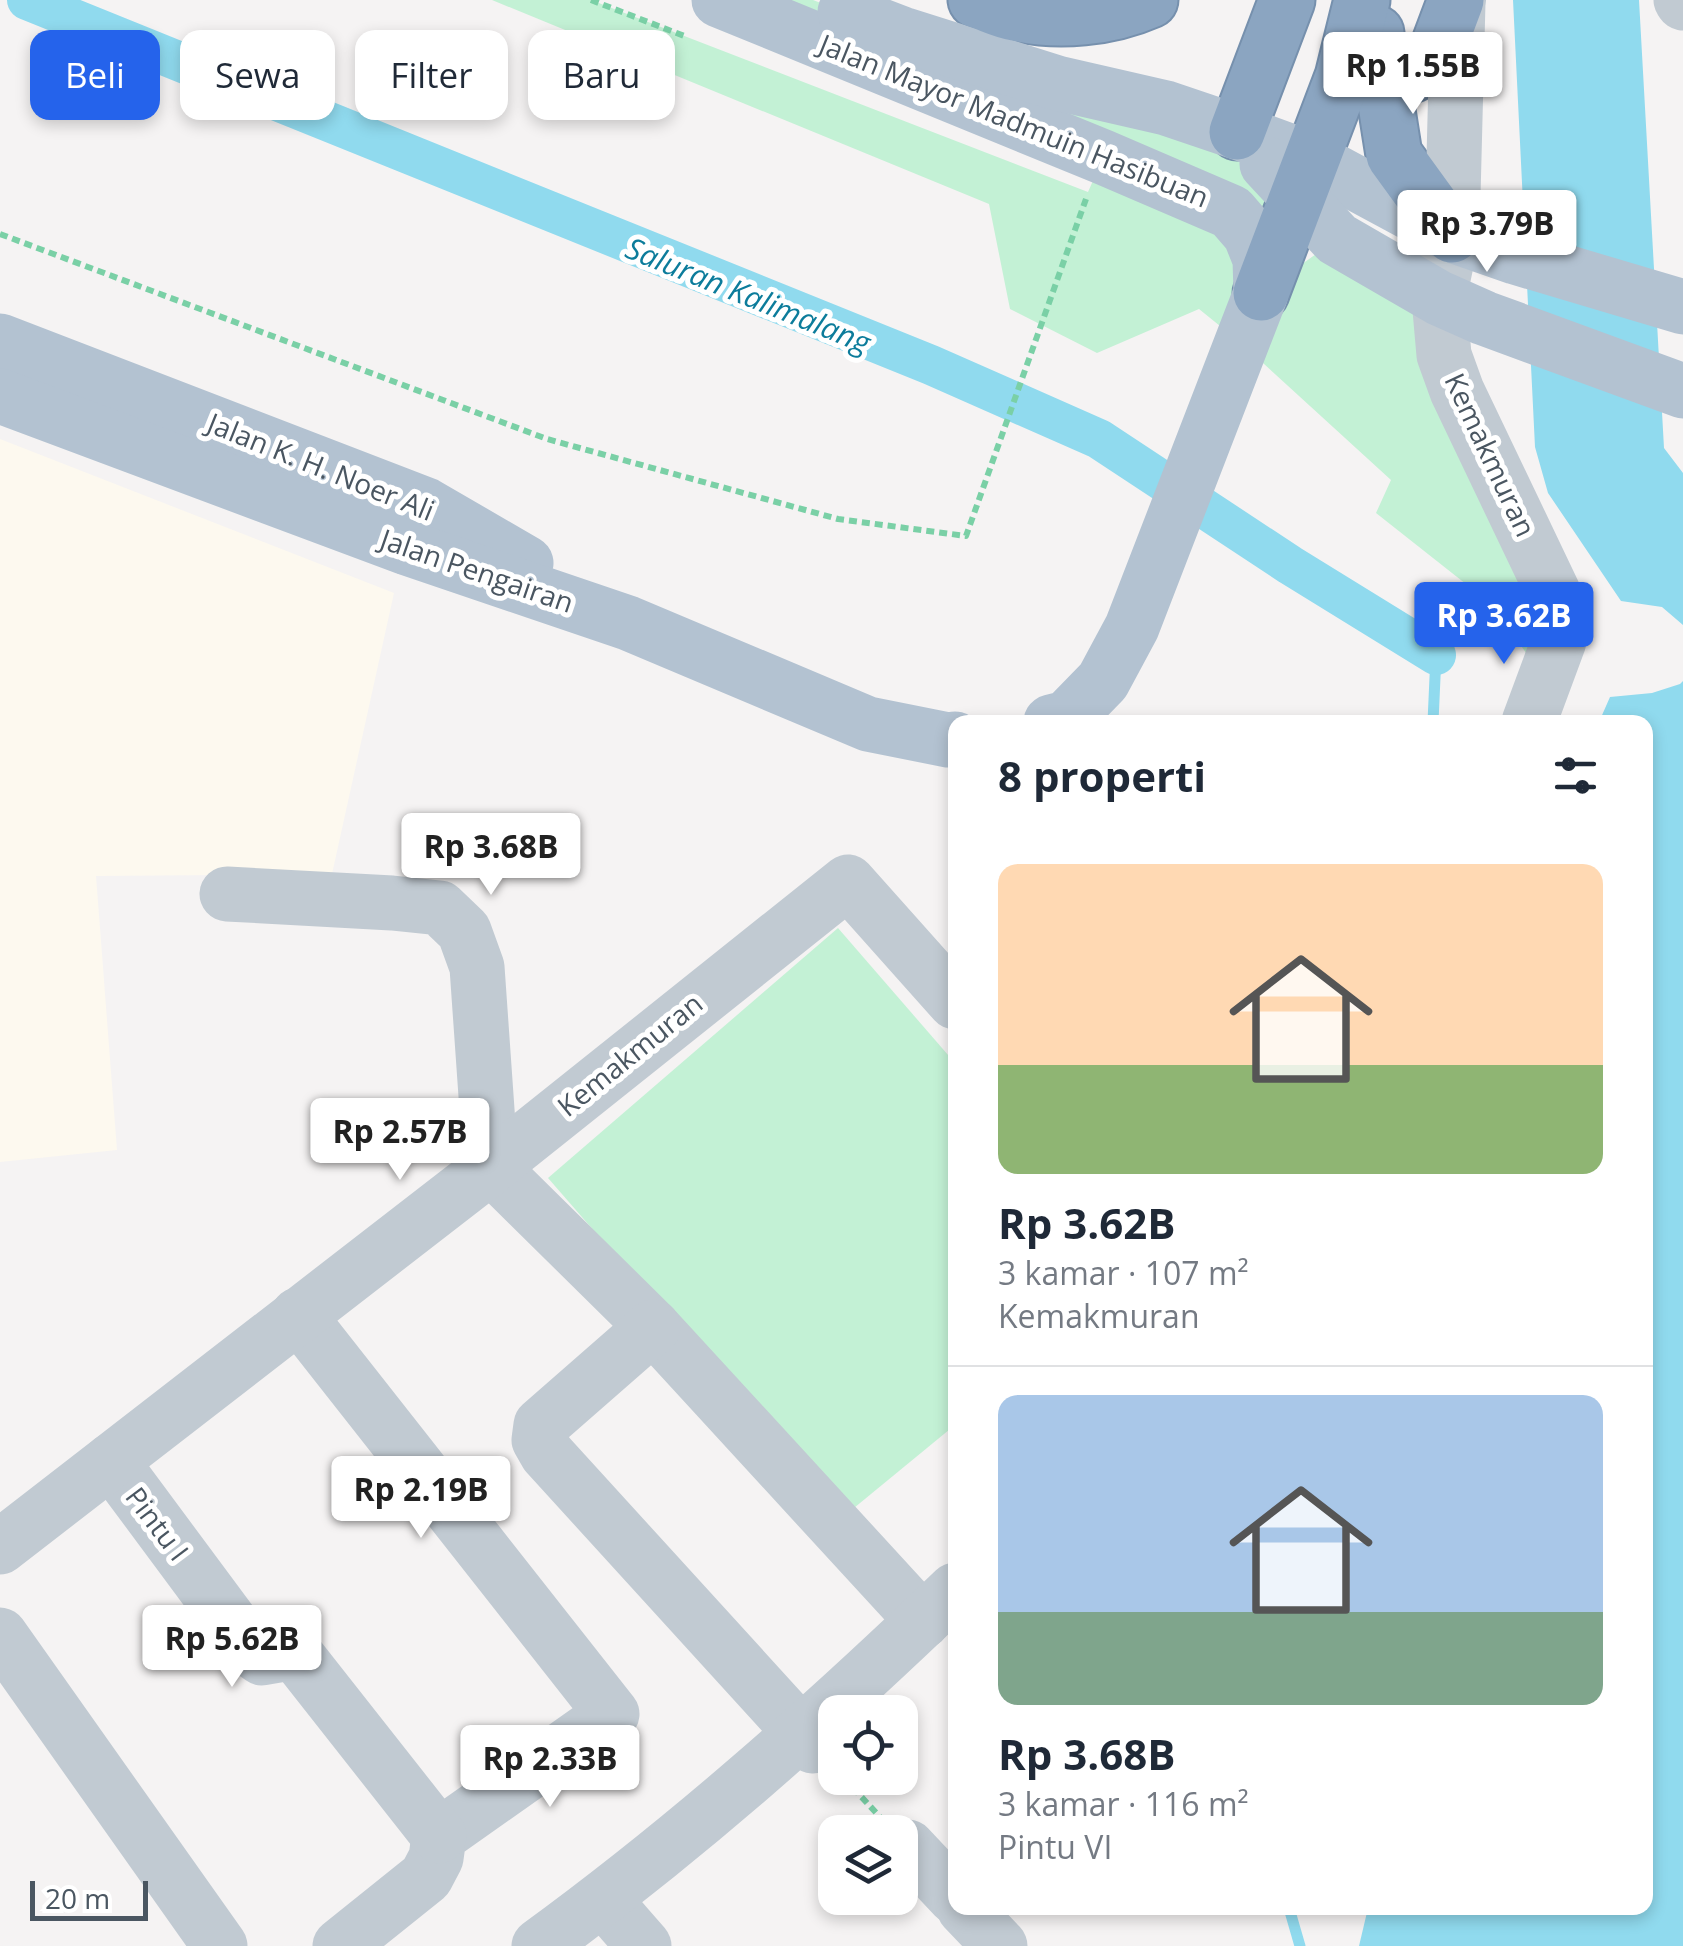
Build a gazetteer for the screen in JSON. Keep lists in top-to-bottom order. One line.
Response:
{"streets":{"main road":["Jalan Mayor Madmuin Hasibuan","Jalan K. H. Noer Ali","Jalan Pengairan"],"street":["Kemakmuran","Pintu I"]},"crossings":[["Kemakmuran","Pintu I"],["Jalan K. H. Noer Ali","Jalan Pengairan"]],"water":["Saluran Kalimalang"],"scale_bar":"20 m","page":{"chip":["Beli","Sewa","Filter","Baru"],"price":["Rp 1.55B","Rp 3.79B","Rp 3.62B","Rp 3.68B","Rp 2.57B","Rp 2.19B","Rp 5.62B","Rp 2.33B"],"heading":"8 properti","list":[{"name":"Rp 3.62B","note":"3 kamar · 107 m² · Kemakmuran"},{"name":"Rp 3.68B","note":"3 kamar · 116 m² · Pintu VI"}],"scale":"20 m"}}
